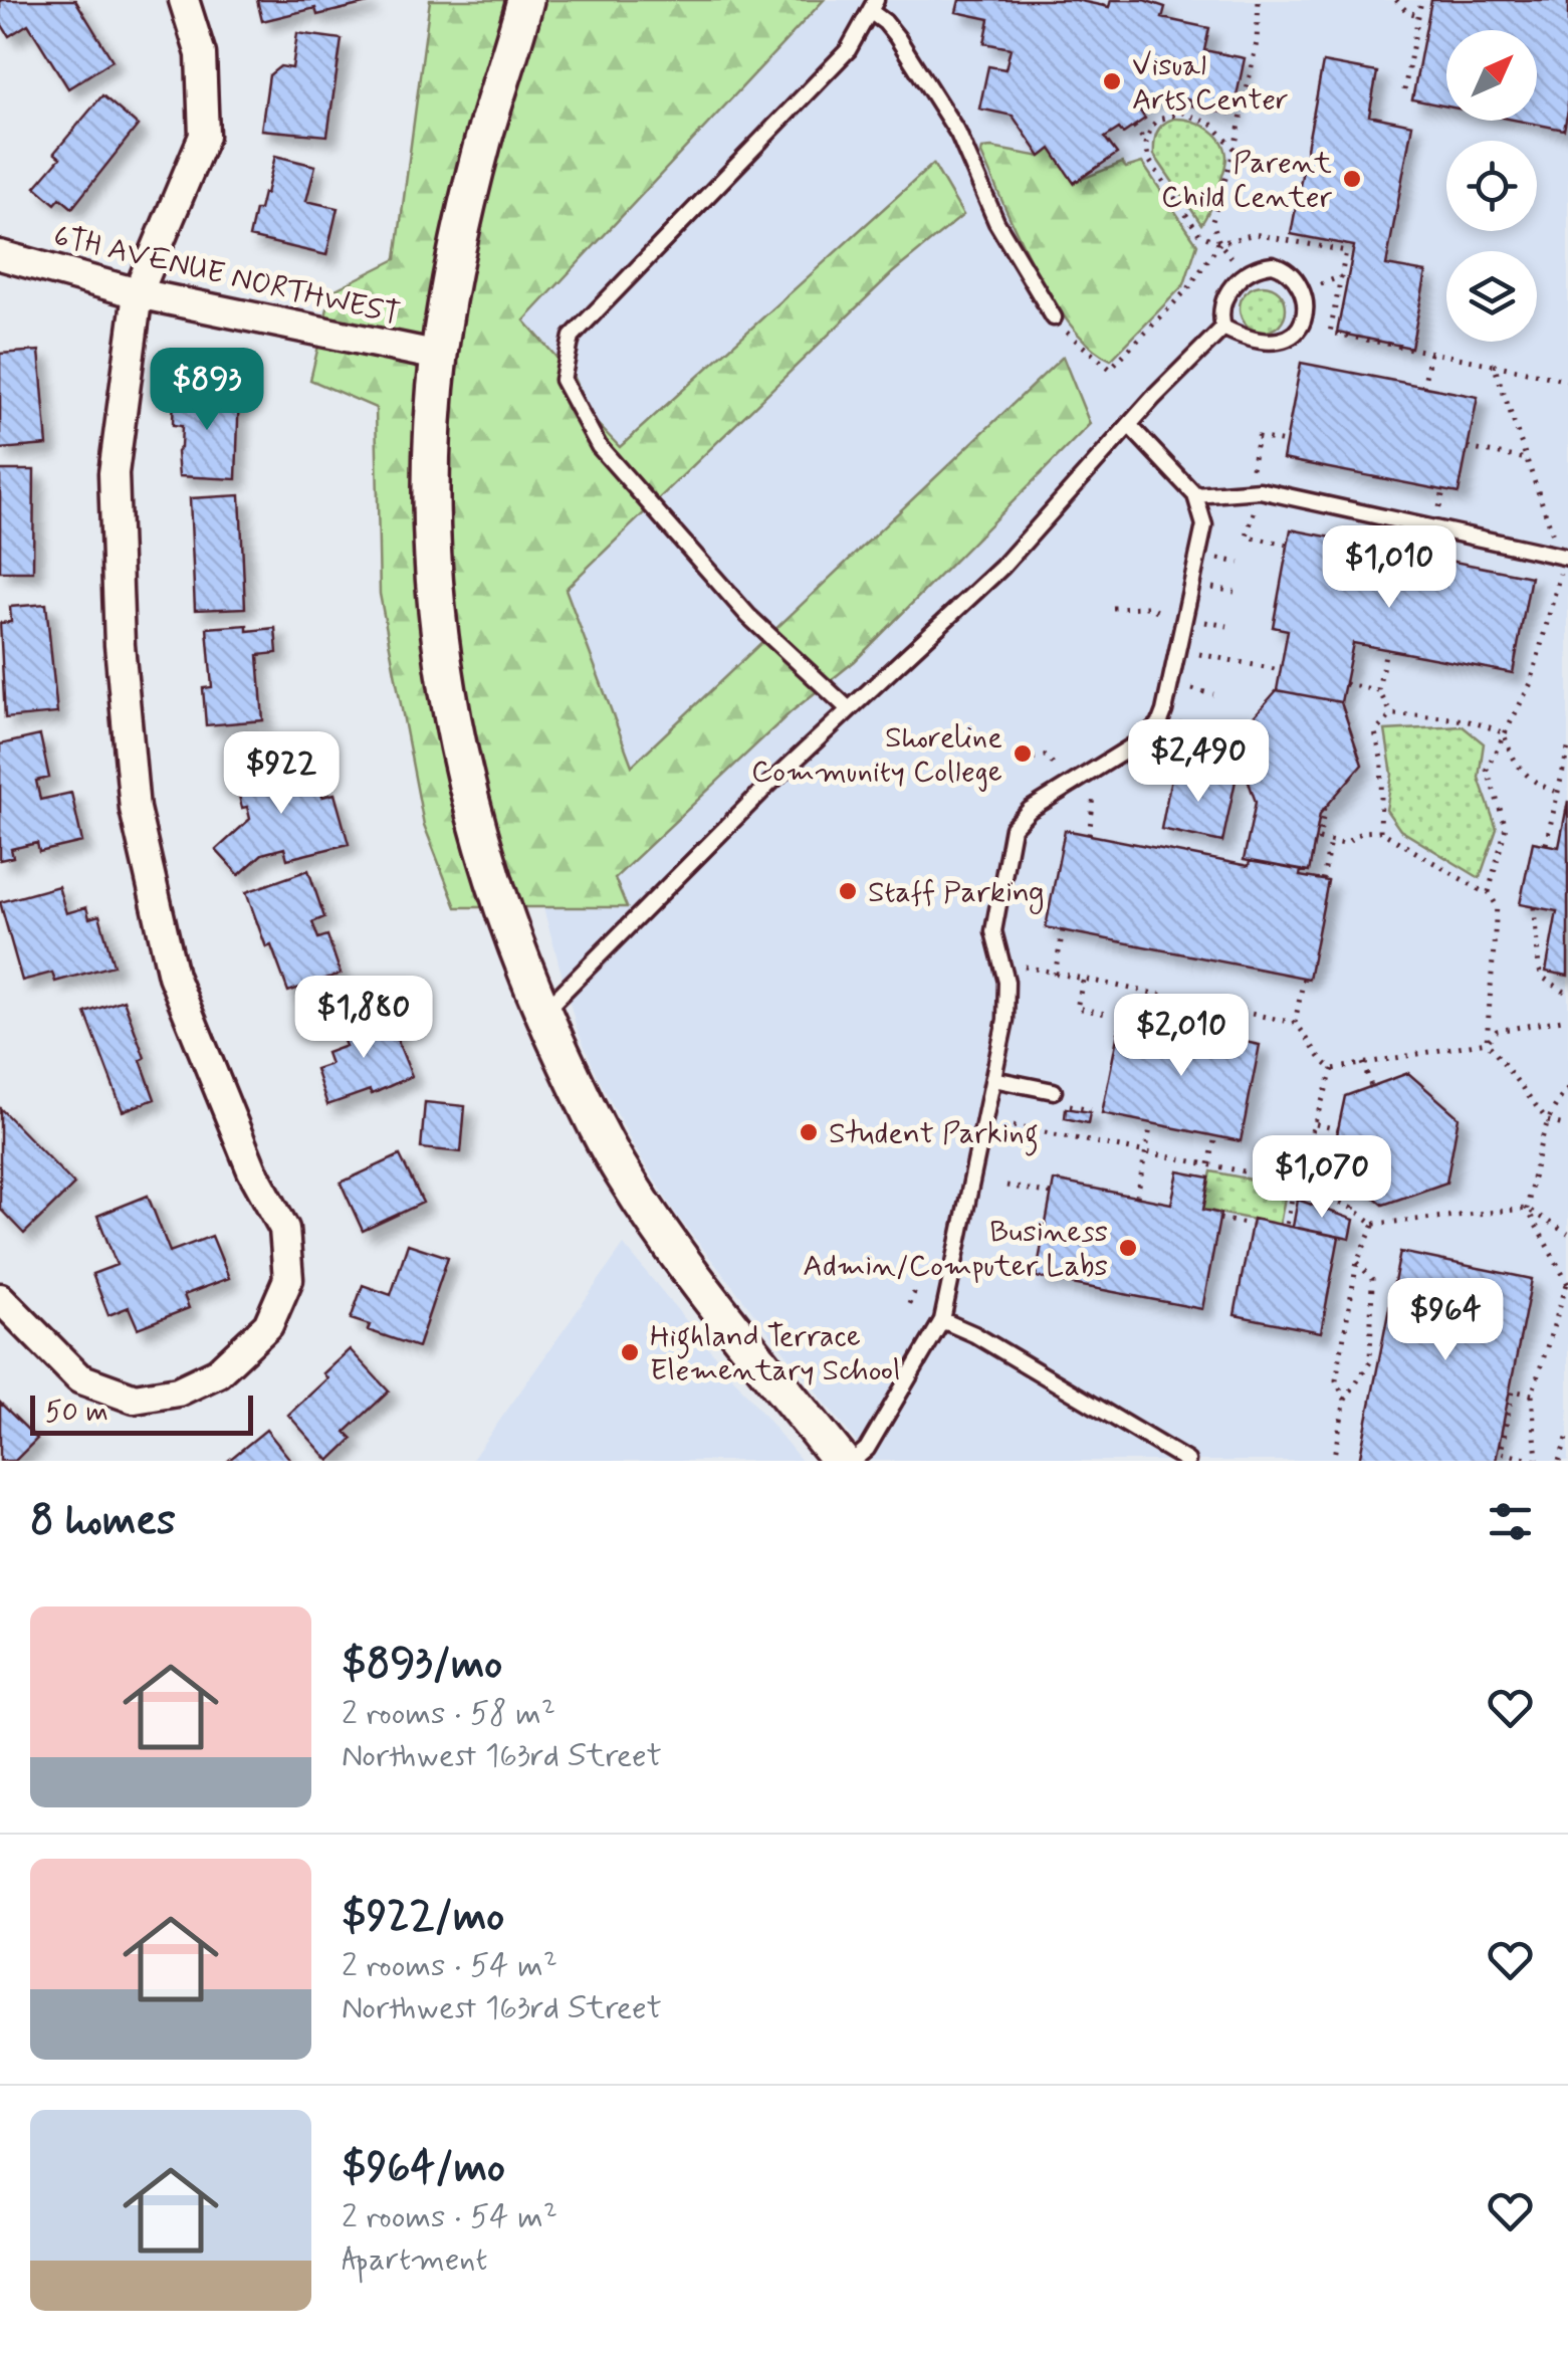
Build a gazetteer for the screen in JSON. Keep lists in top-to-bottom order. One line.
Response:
{"streets":{"street":["6TH AVENUE NORTHWEST"]},"places":["Visual Arts Center","Parent Child Center","Shoreline Community College","Staff Parking","Student Parking","Business Admin/Computer Labs","Highland Terrace Elementary School"],"scale_bar":"50 m","north":"top right","page":{"price":["$893","$1,010","$2,490","$922","$1,880","$2,010","$1,070","$964"],"scale":"50 m","heading":"8 homes","list":[{"name":"$893/mo","note":"2 rooms · 58 m² · Northwest 163rd Street"},{"name":"$922/mo","note":"2 rooms · 54 m² · Northwest 163rd Street"},{"name":"$964/mo","note":"2 rooms · 54 m² · Apartment"}]}}
